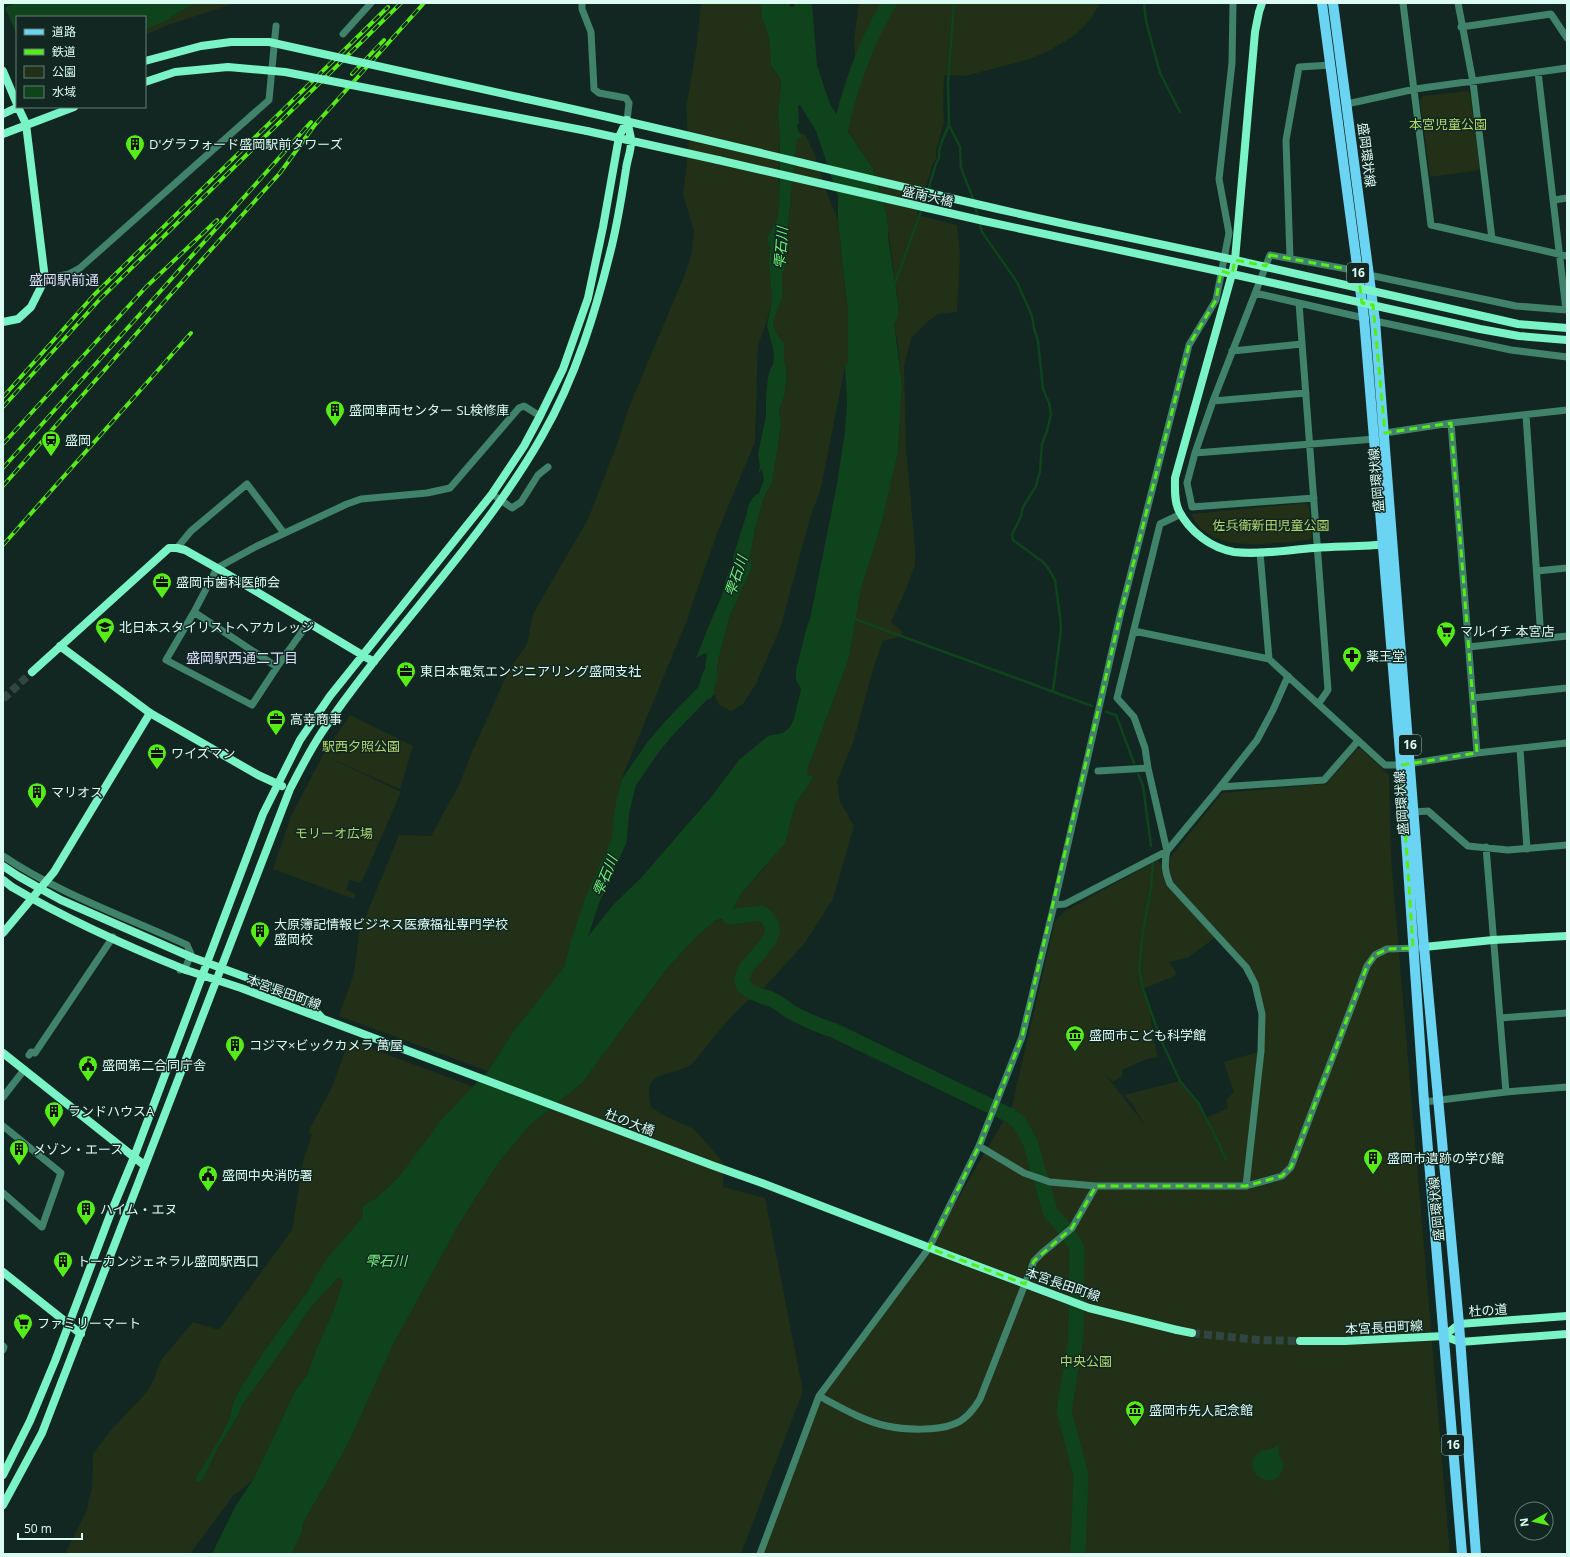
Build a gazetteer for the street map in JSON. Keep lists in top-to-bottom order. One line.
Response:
{"streets":{"main road":["盛岡環状線","16"],"street":["盛南大橋","本宮長田町線","杜の大橋","杜の道"]},"crossings":[["盛岡環状線","本宮長田町線"],["盛岡環状線","杜の道"],["本宮長田町線","杜の大橋"],["本宮長田町線","杜の道"]],"districts":["盛岡駅前通","盛岡駅西通二丁目"],"water":["雫石川"],"parks":["本宮児童公園","佐兵衛新田児童公園","駅西夕照公園","モリーオ広場","中央公園"],"places":{"building":["D'グラフォード盛岡駅前タワーズ","盛岡車両センター SL検修庫","マリオス","大原簿記情報ビジネス医療福祉専門学校 盛岡校","コジマ×ビックカメラ 萬屋","ランドハウスA","メゾン・エース","盛岡市遺跡の学び館","ハイム・エヌ","トーカンジェネラル盛岡駅西口"],"station":["盛岡"],"office":["盛岡市歯科医師会","東日本電気エンジニアリング盛岡支社","高幸商事","ワイズマン"],"school or university":["北日本スタイリストヘアカレッジ"],"supermarket":["マルイチ 本宮店","ファミリーマート"],"pharmacy":["薬王堂"],"museum":["盛岡市こども科学館","盛岡市先人記念館"],"public building":["盛岡第二合同庁舎","盛岡中央消防署"]},"legend":["道路","鉄道","公園","水域"],"scale_bar":"50 m","north":"left"}
